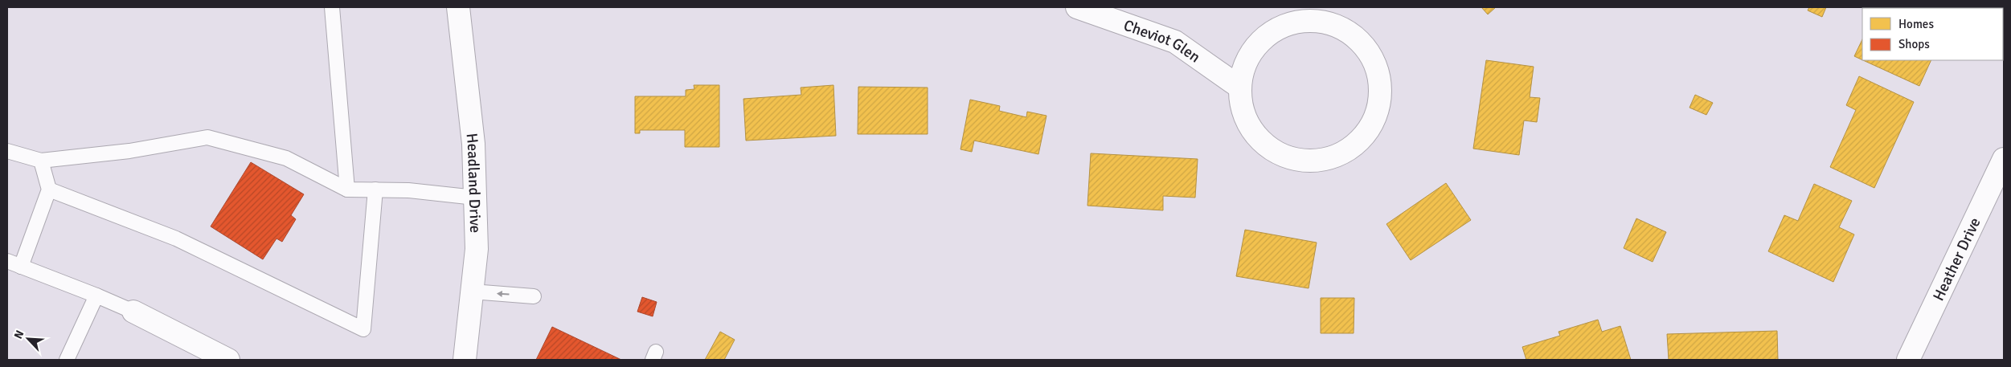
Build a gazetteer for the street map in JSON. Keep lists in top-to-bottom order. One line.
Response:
{"streets":{"street":["Cheviot Glen","Headland Drive","Heather Drive"]},"legend":["Homes","Shops"],"north":"top left"}
